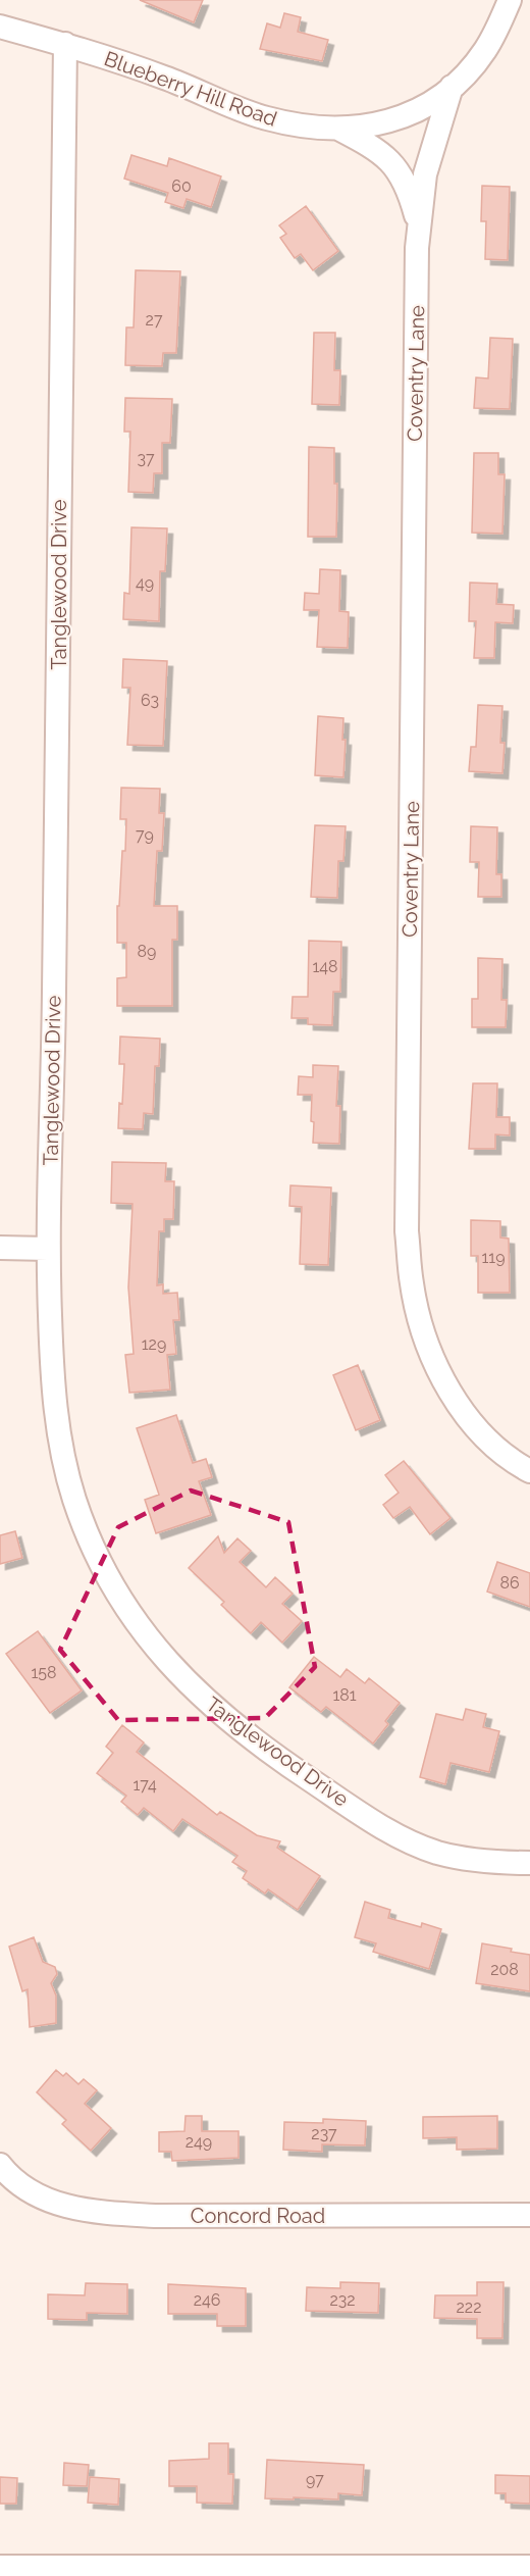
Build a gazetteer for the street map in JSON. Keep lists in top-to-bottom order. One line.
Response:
{"streets":{"street":["Blueberry Hill Road","Coventry Lane","Tanglewood Drive","Concord Road"]},"crossings":[["Blueberry Hill Road","Coventry Lane"],["Blueberry Hill Road","Tanglewood Drive"]],"house_numbers":["60","27","37","49","63","79","89","148","119","129","86","158","181","174","208","237","249","246","232","222","97"]}
